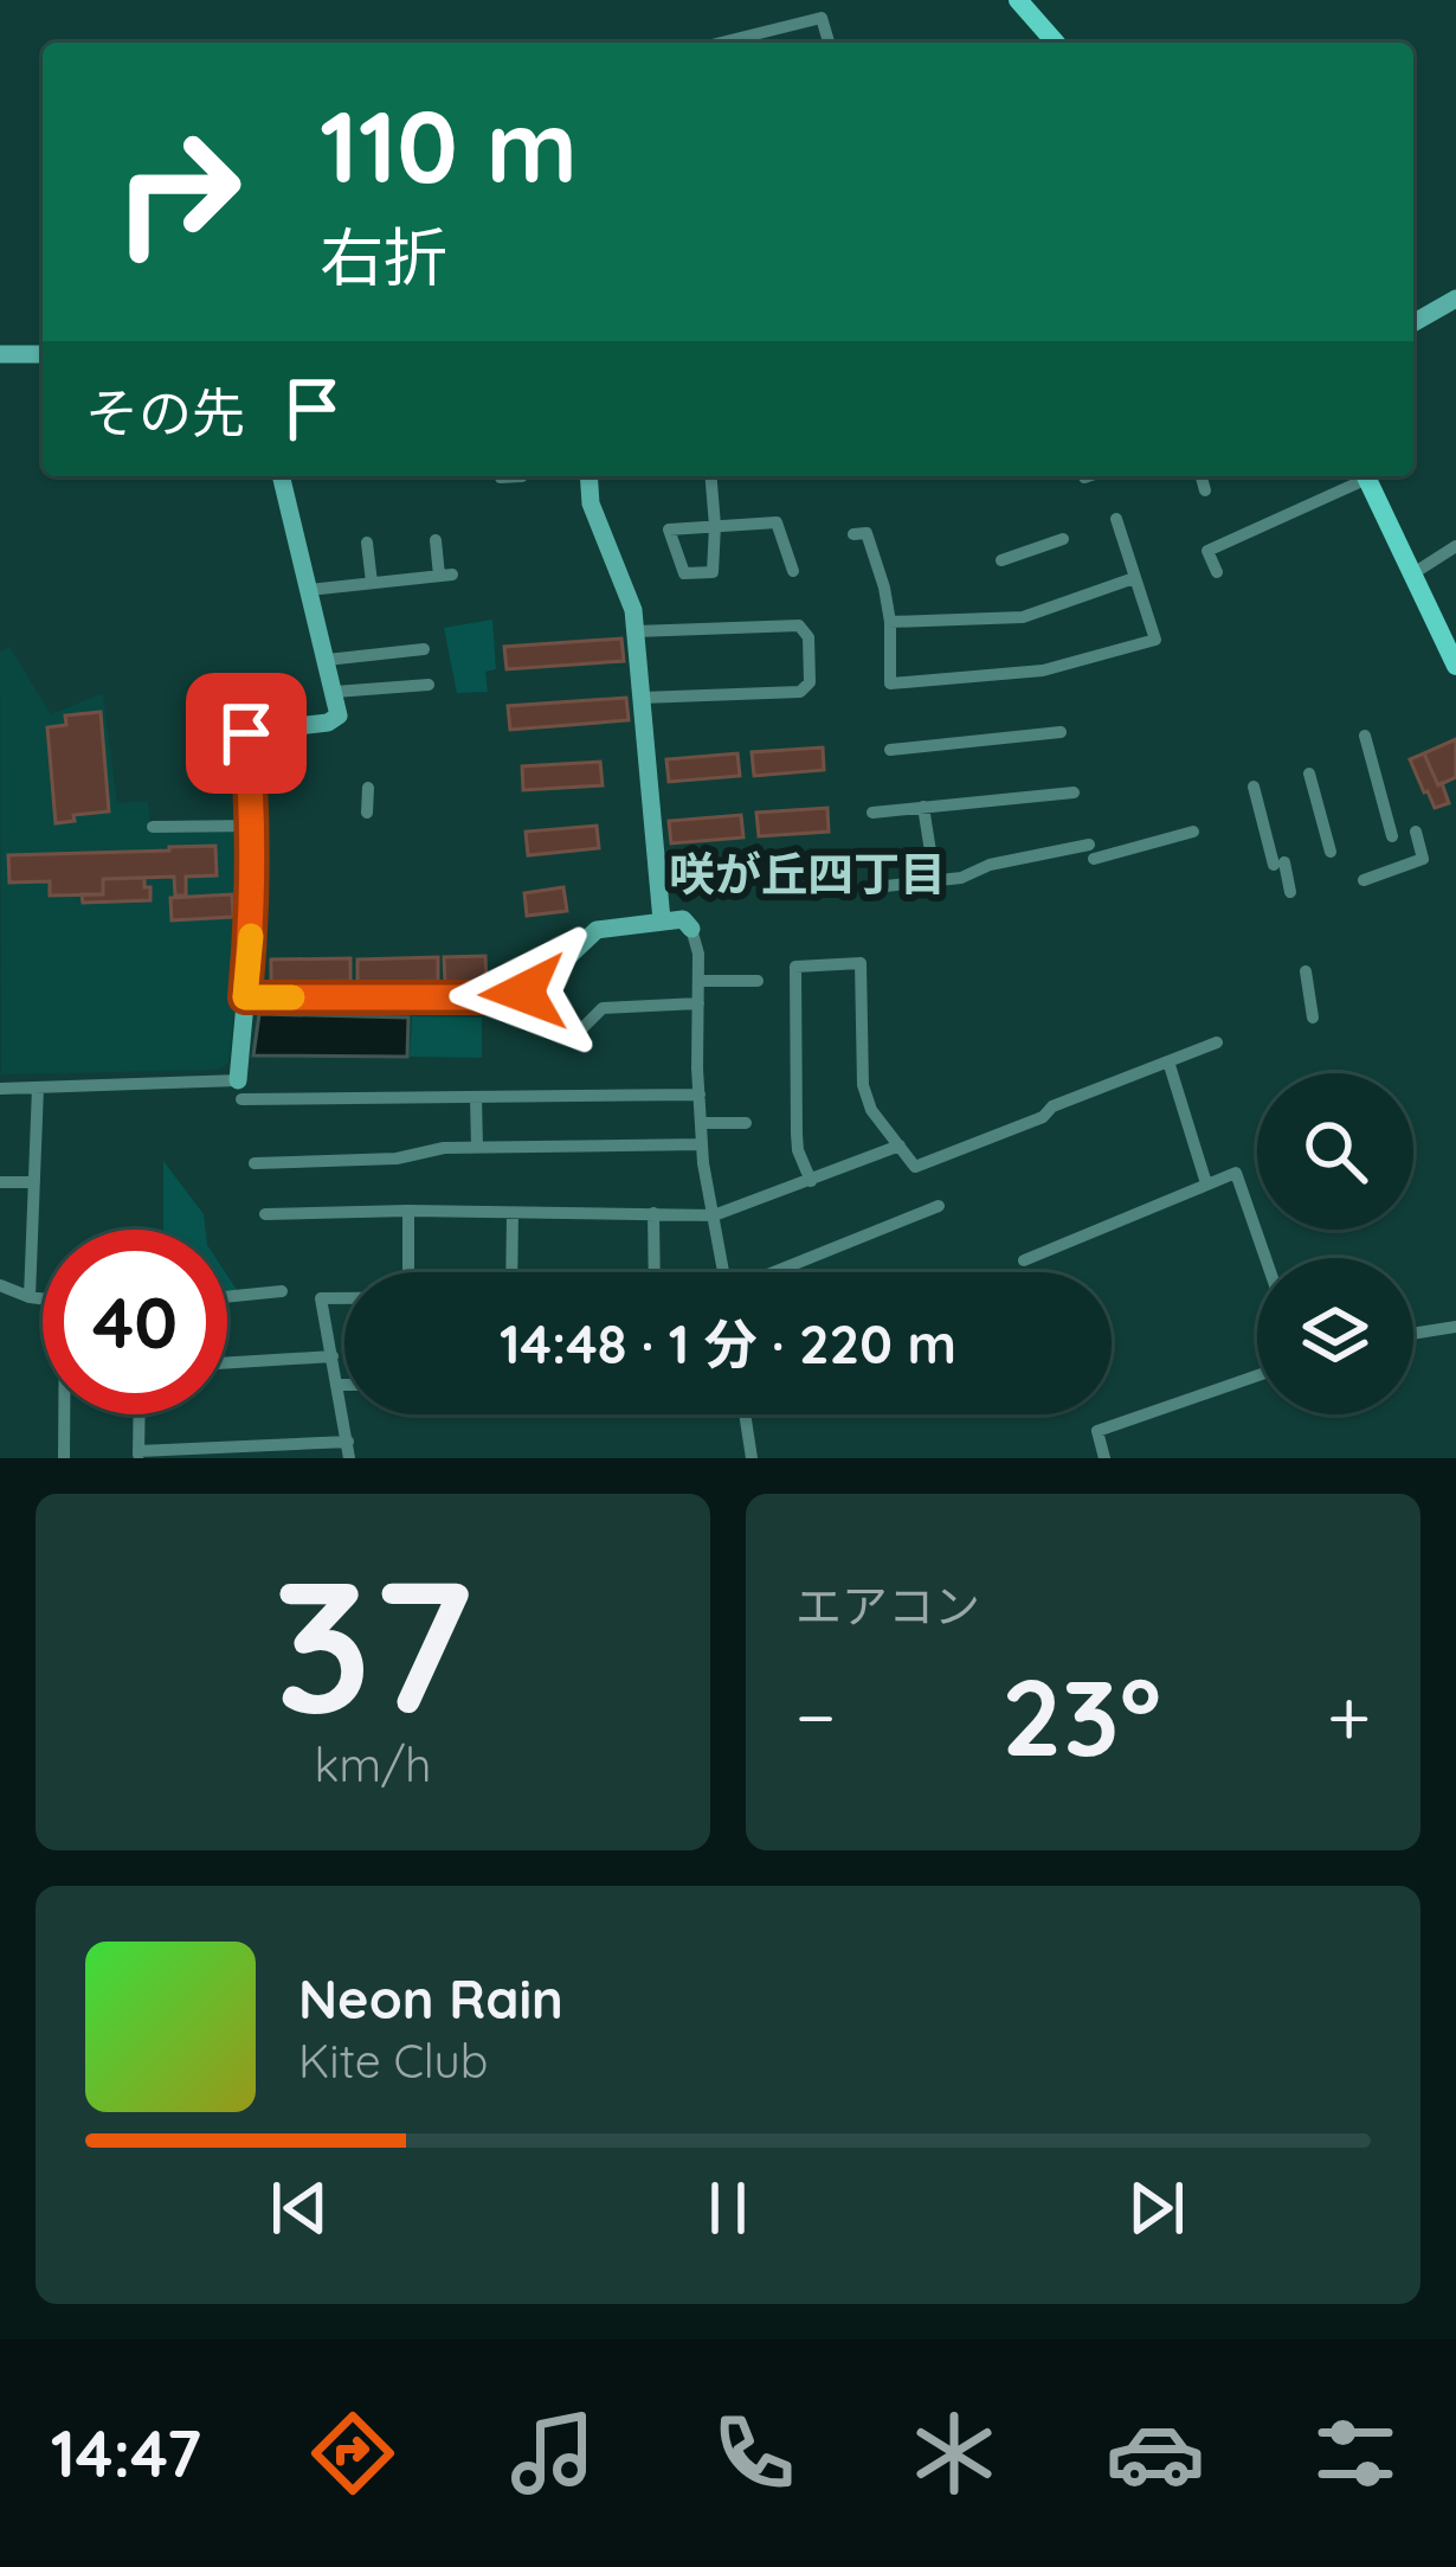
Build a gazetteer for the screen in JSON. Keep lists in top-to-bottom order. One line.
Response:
{"districts":["咲が丘四丁目"],"page":{"turn":["110 m","右折"],"then":"その先","limit":"40","trip":"14:48 · 1 分 · 220 m","tile":[["37","km/h"],"エアコン"],"heat":["−","23°","+"],"song":["Neon Rain","Kite Club"],"tabs":"14:47"}}
